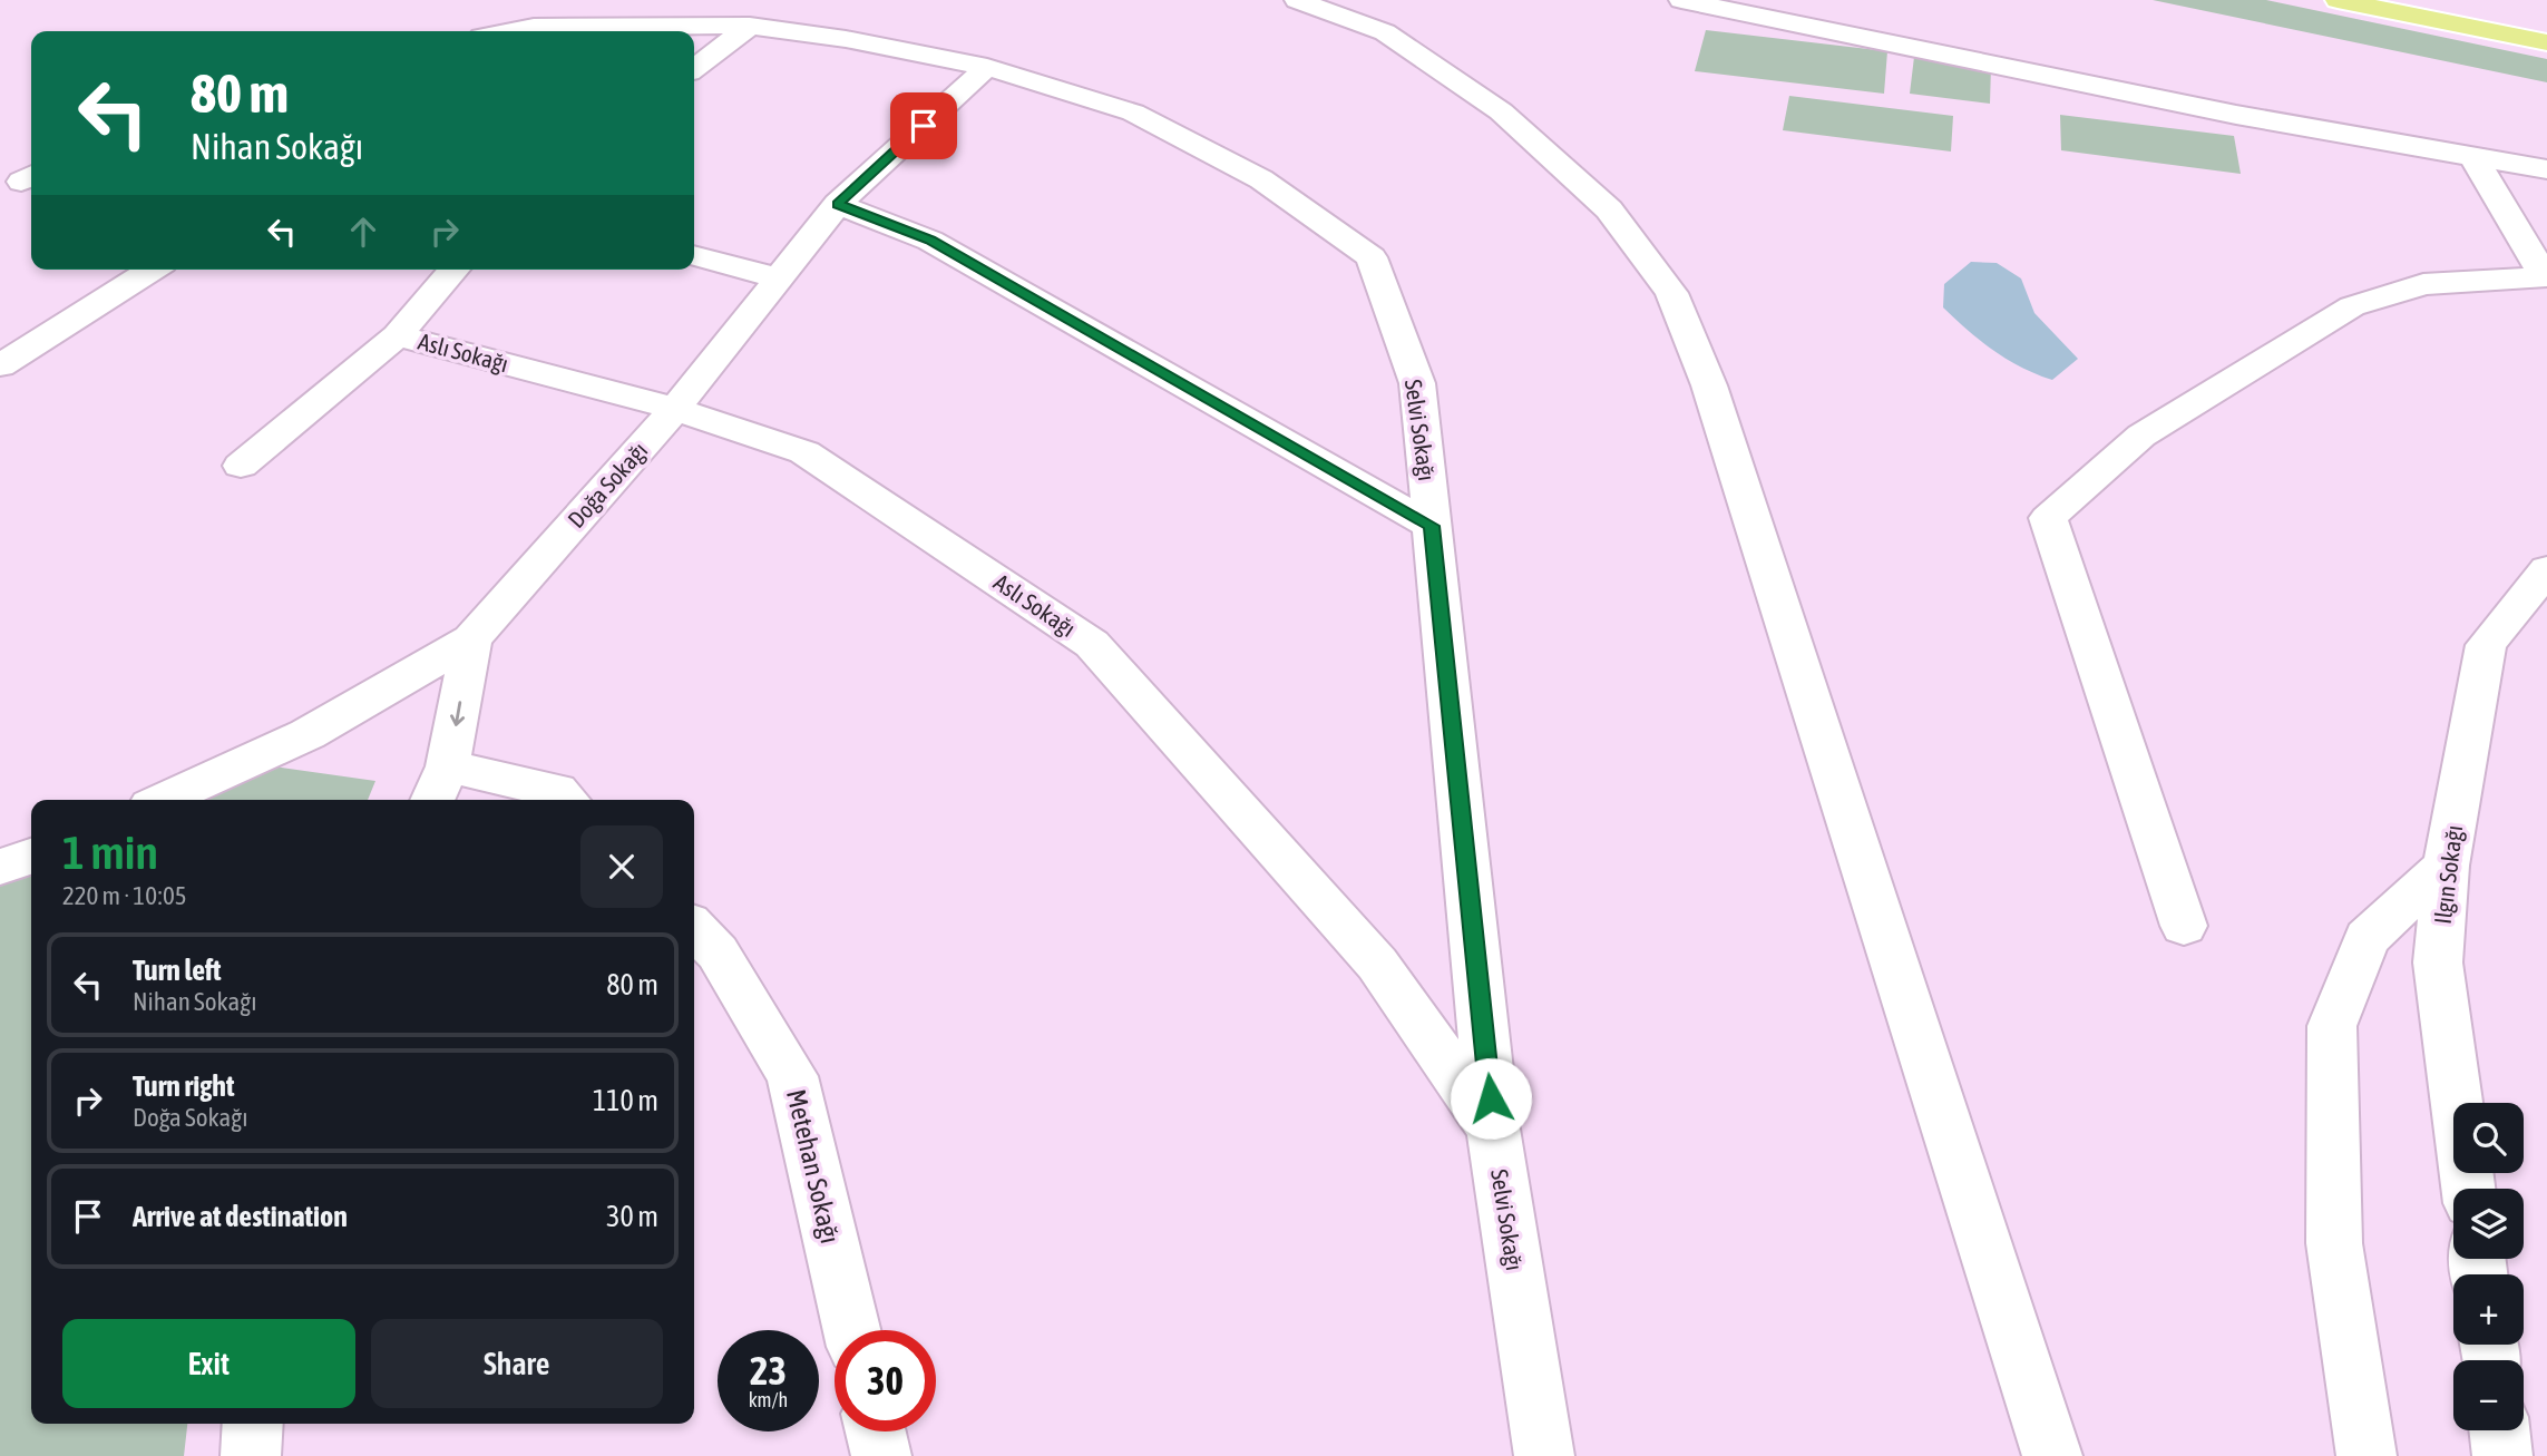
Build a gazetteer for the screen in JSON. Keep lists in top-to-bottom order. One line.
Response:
{"streets":{"street":["Aslı Sokağı","Selvi Sokağı","Doğa Sokağı","Ilgın Sokağı","Metehan Sokağı"]},"crossings":[["Aslı Sokağı","Selvi Sokağı"],["Aslı Sokağı","Doğa Sokağı"],["Selvi Sokağı","Doğa Sokağı"]],"page":{"turn":["80 m","Nihan Sokağı"],"heading":["1 min","220 m · 10:05"],"list":[{"name":"Turn left","note":"Nihan Sokağı","value":"80 m"},{"name":"Turn right","note":"Doğa Sokağı","value":"110 m"},{"name":"Arrive at destination","value":"30 m"}],"map_buttons":["+","−"],"buttons":["Exit","Share"],"speed":"23 km/h","limit":"30"}}
